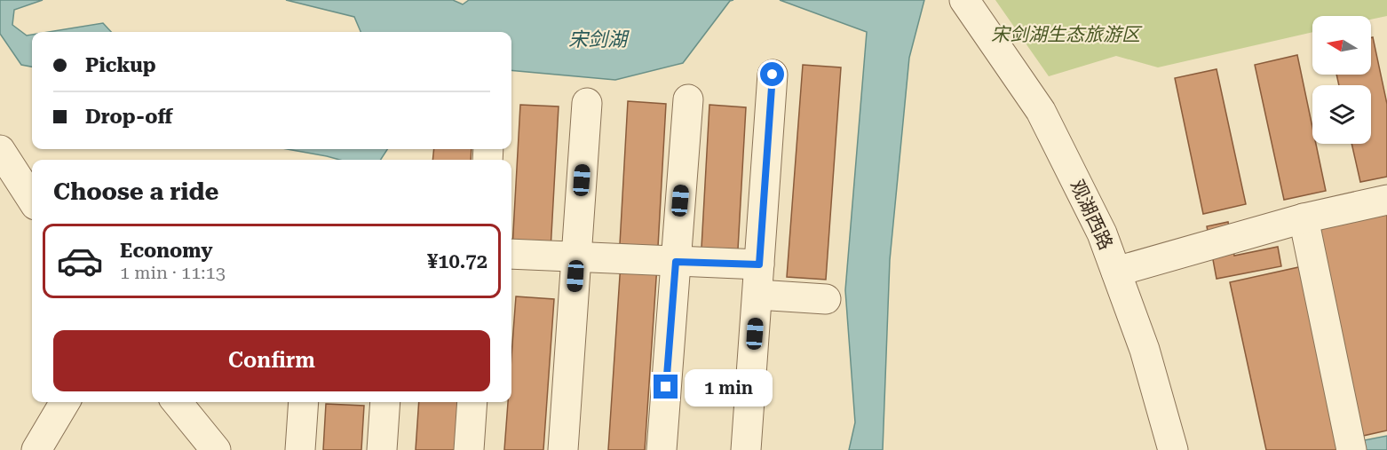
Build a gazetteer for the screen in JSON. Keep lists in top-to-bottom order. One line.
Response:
{"streets":{"street":["观湖西路"]},"water":["宋剑湖"],"parks":["宋剑湖生态旅游区"],"north":"left","page":{"banner":["Pickup","Drop-off"],"heading":"Choose a ride","list":[{"name":"Economy","note":"1 min · 11:13","value":"¥10.72"}],"buttons":"Confirm","bubble":"1 min"}}
